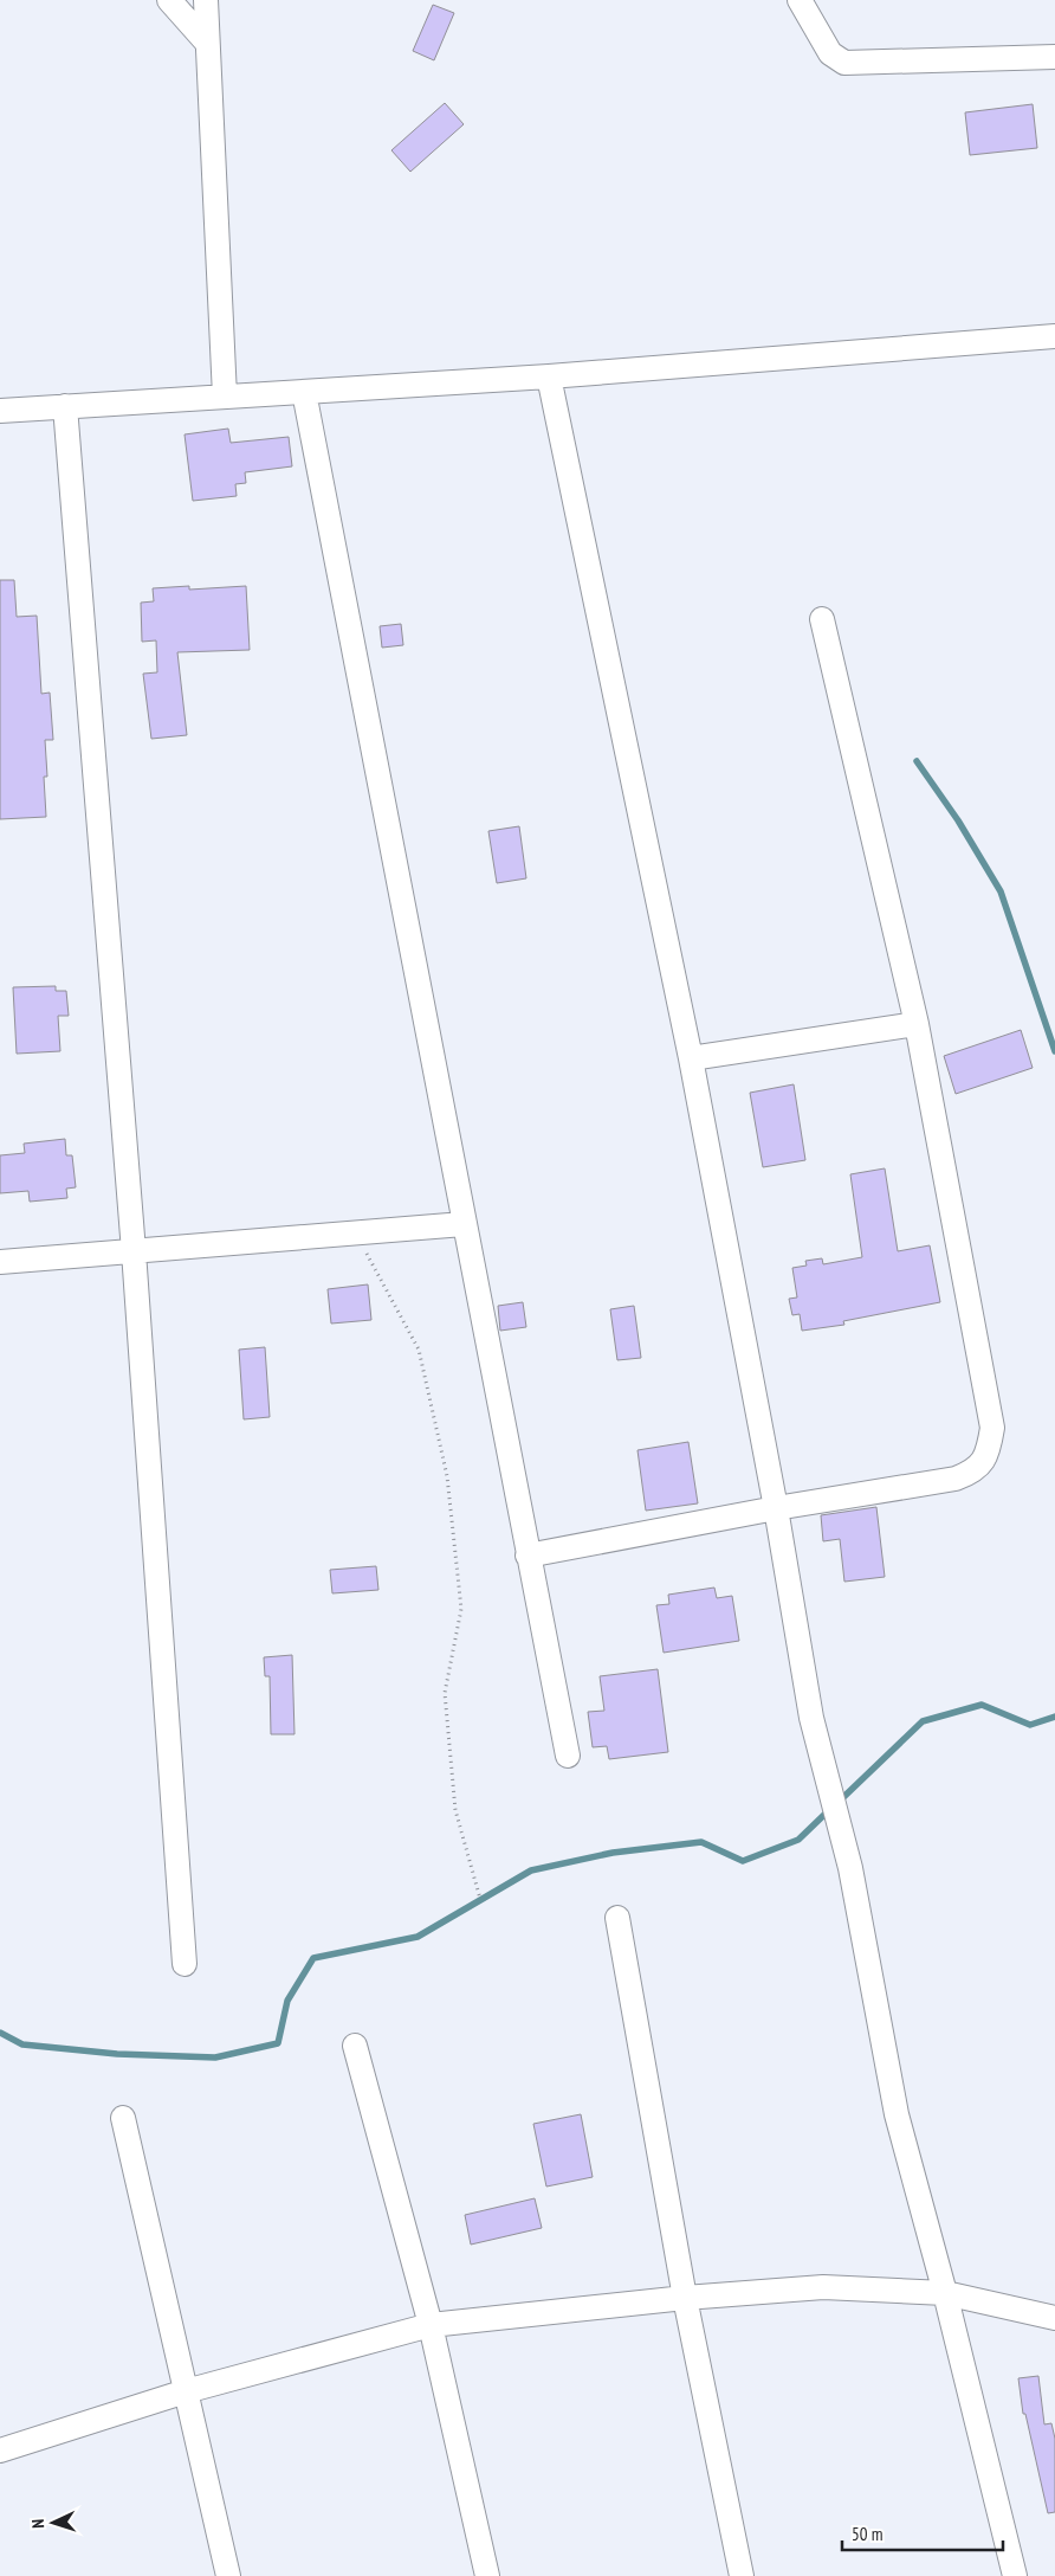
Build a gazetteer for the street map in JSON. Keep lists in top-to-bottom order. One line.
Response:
{"scale_bar":"50 m","north":"left"}
